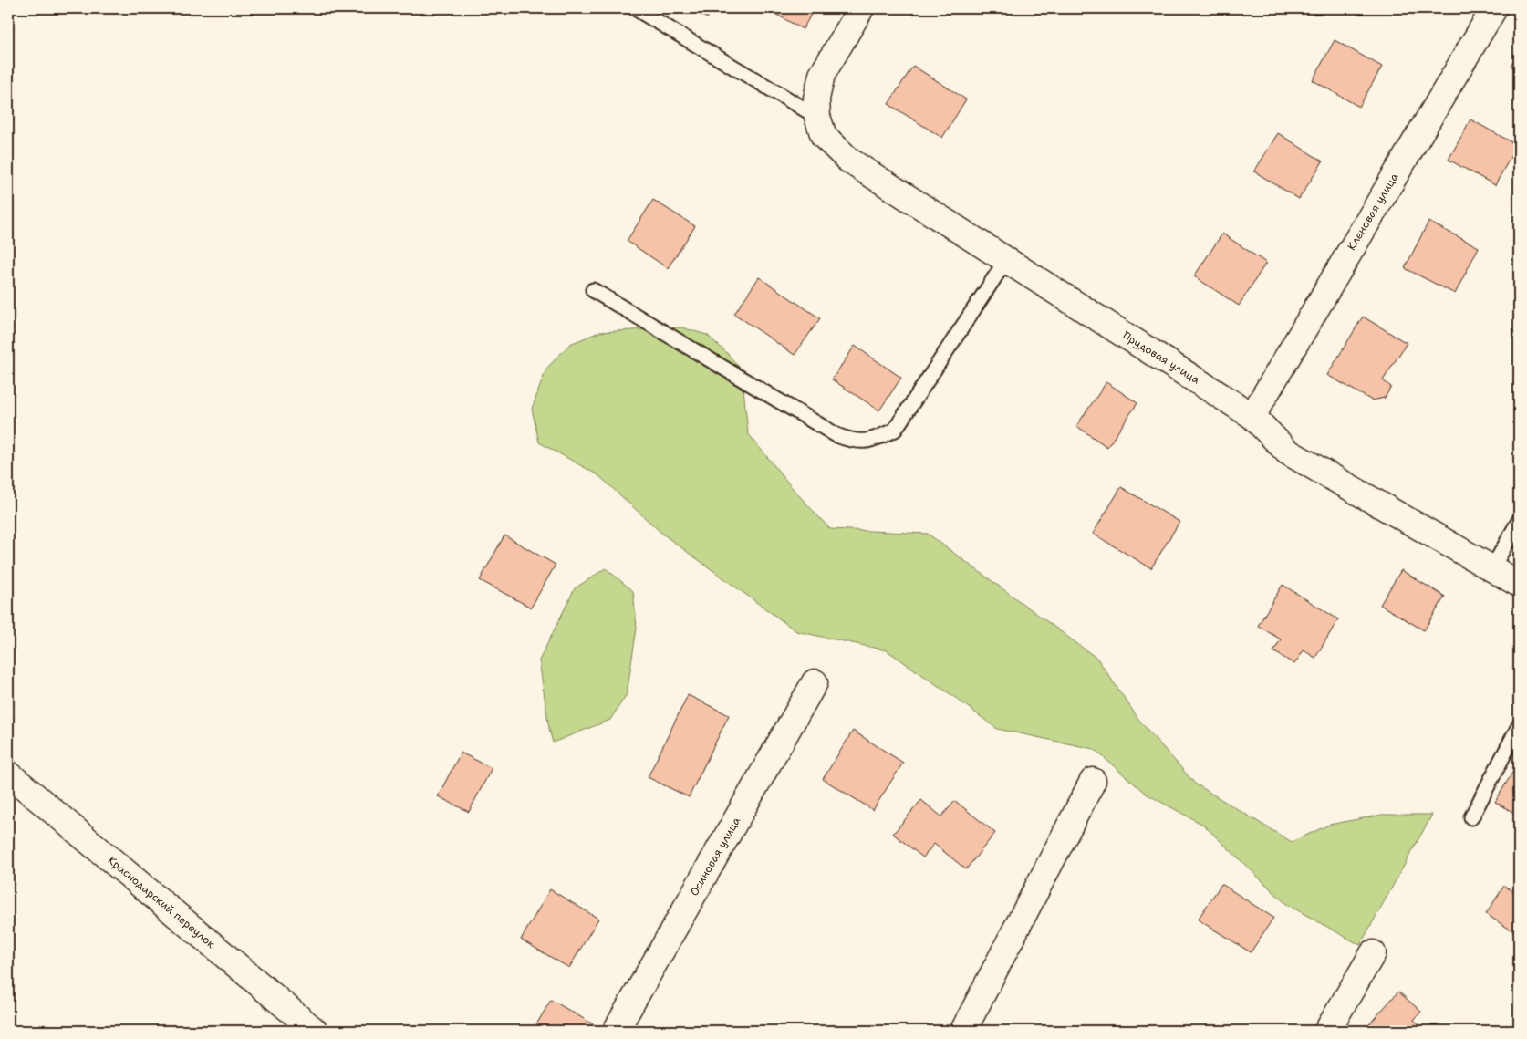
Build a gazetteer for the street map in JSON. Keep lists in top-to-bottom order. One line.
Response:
{"streets":{"street":["Кленовая улица","Прудовая улица","Осиновая улица","Краснодарский переулок"]},"crossings":[["Кленовая улица","Прудовая улица"]]}
